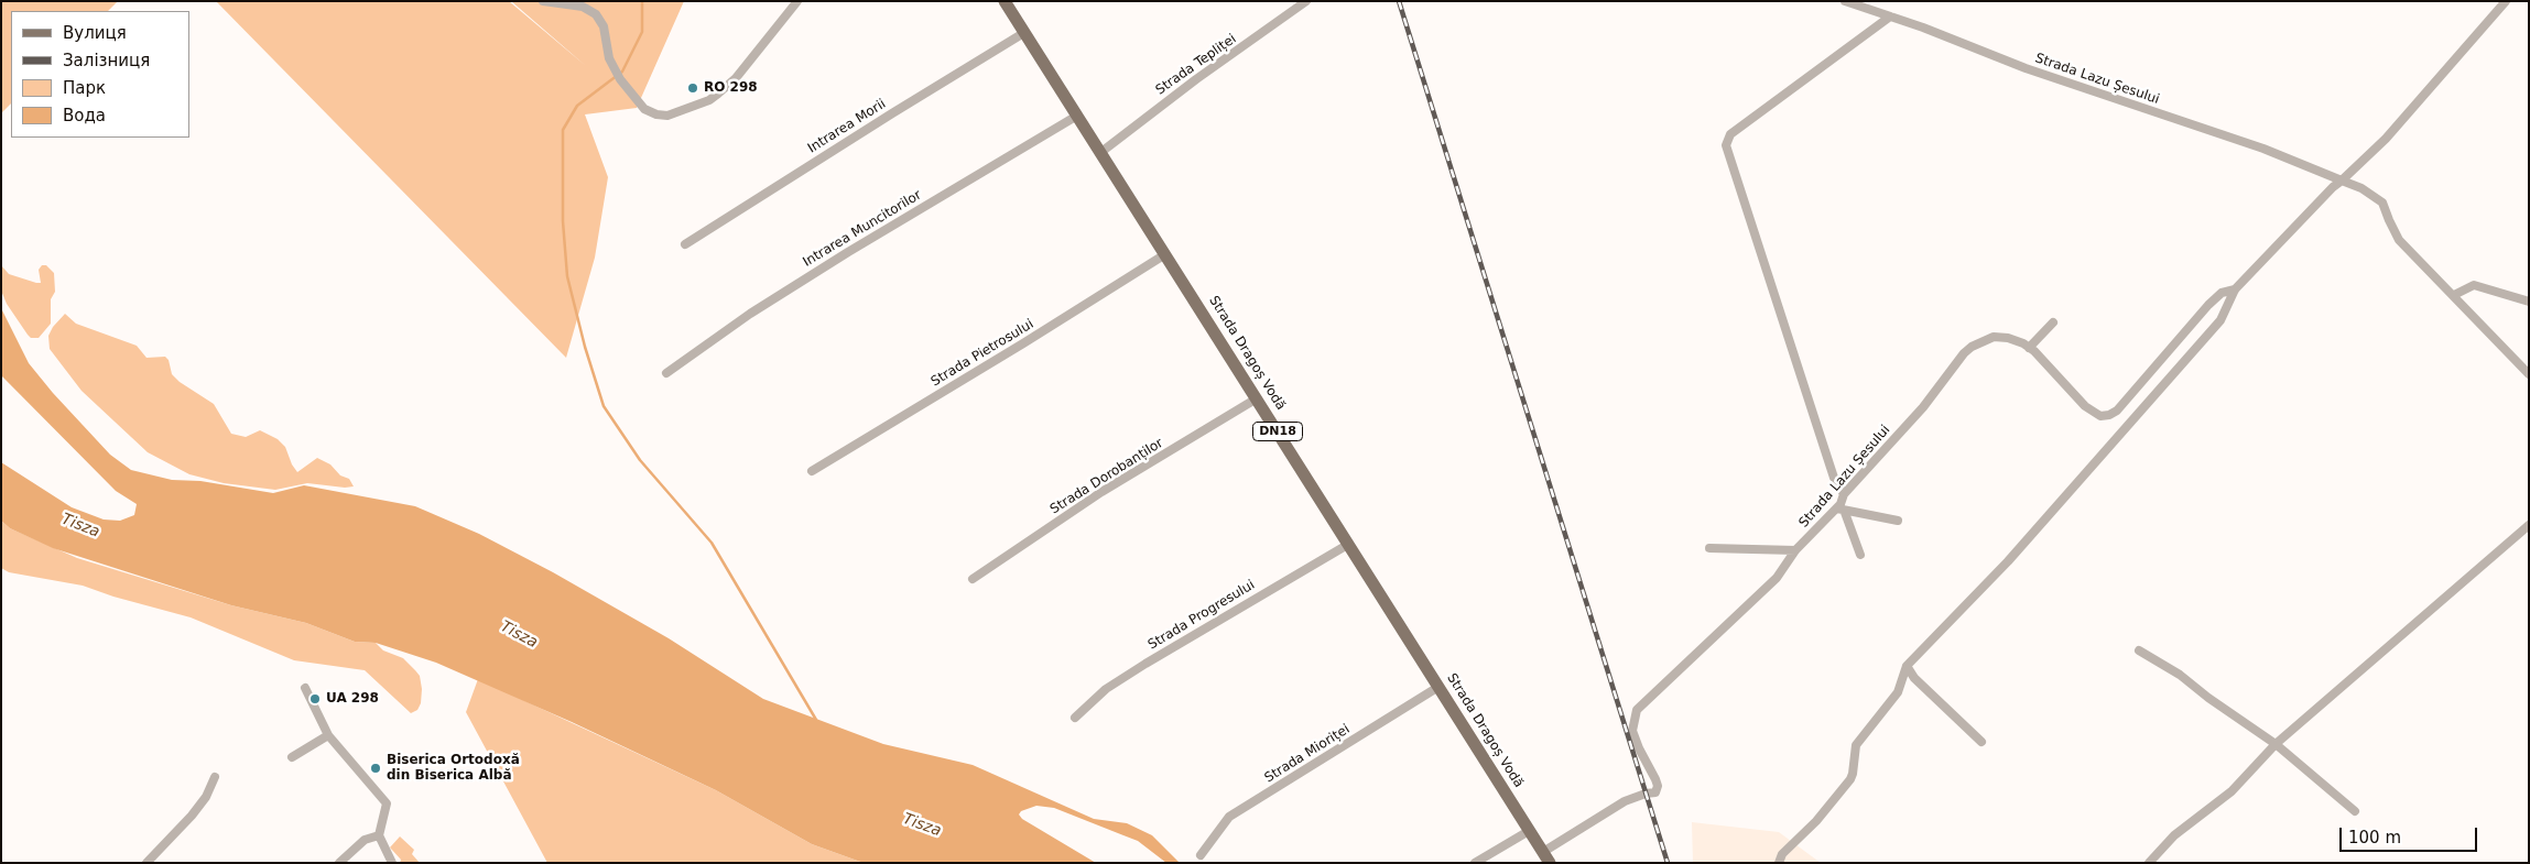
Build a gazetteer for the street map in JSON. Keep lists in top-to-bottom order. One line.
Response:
{"streets":{"main road":["Strada Dragoș Vodă","DN18"],"street":["Strada Tepliței","Strada Lazu Șesului","Intrarea Morii","Intrarea Muncitorilor","Strada Pietrosului","Strada Dorobanților","Strada Progresului","Strada Mioriței"]},"crossings":[["Strada Tepliței","Strada Dragoș Vodă"],["Strada Lazu Șesului","Strada Dragoș Vodă"],["Intrarea Morii","Strada Dragoș Vodă"],["Intrarea Muncitorilor","Strada Dragoș Vodă"],["Strada Pietrosului","Strada Dragoș Vodă"],["Strada Dragoș Vodă","Strada Dorobanților"],["Strada Dragoș Vodă","Strada Progresului"],["Strada Dragoș Vodă","Strada Mioriței"]],"water":["Tisza"],"places":["RO 298","UA 298","Biserica Ortodoxă din Biserica Albă"],"legend":["Вулиця","Залізниця","Парк","Вода"],"scale_bar":"100 m"}
